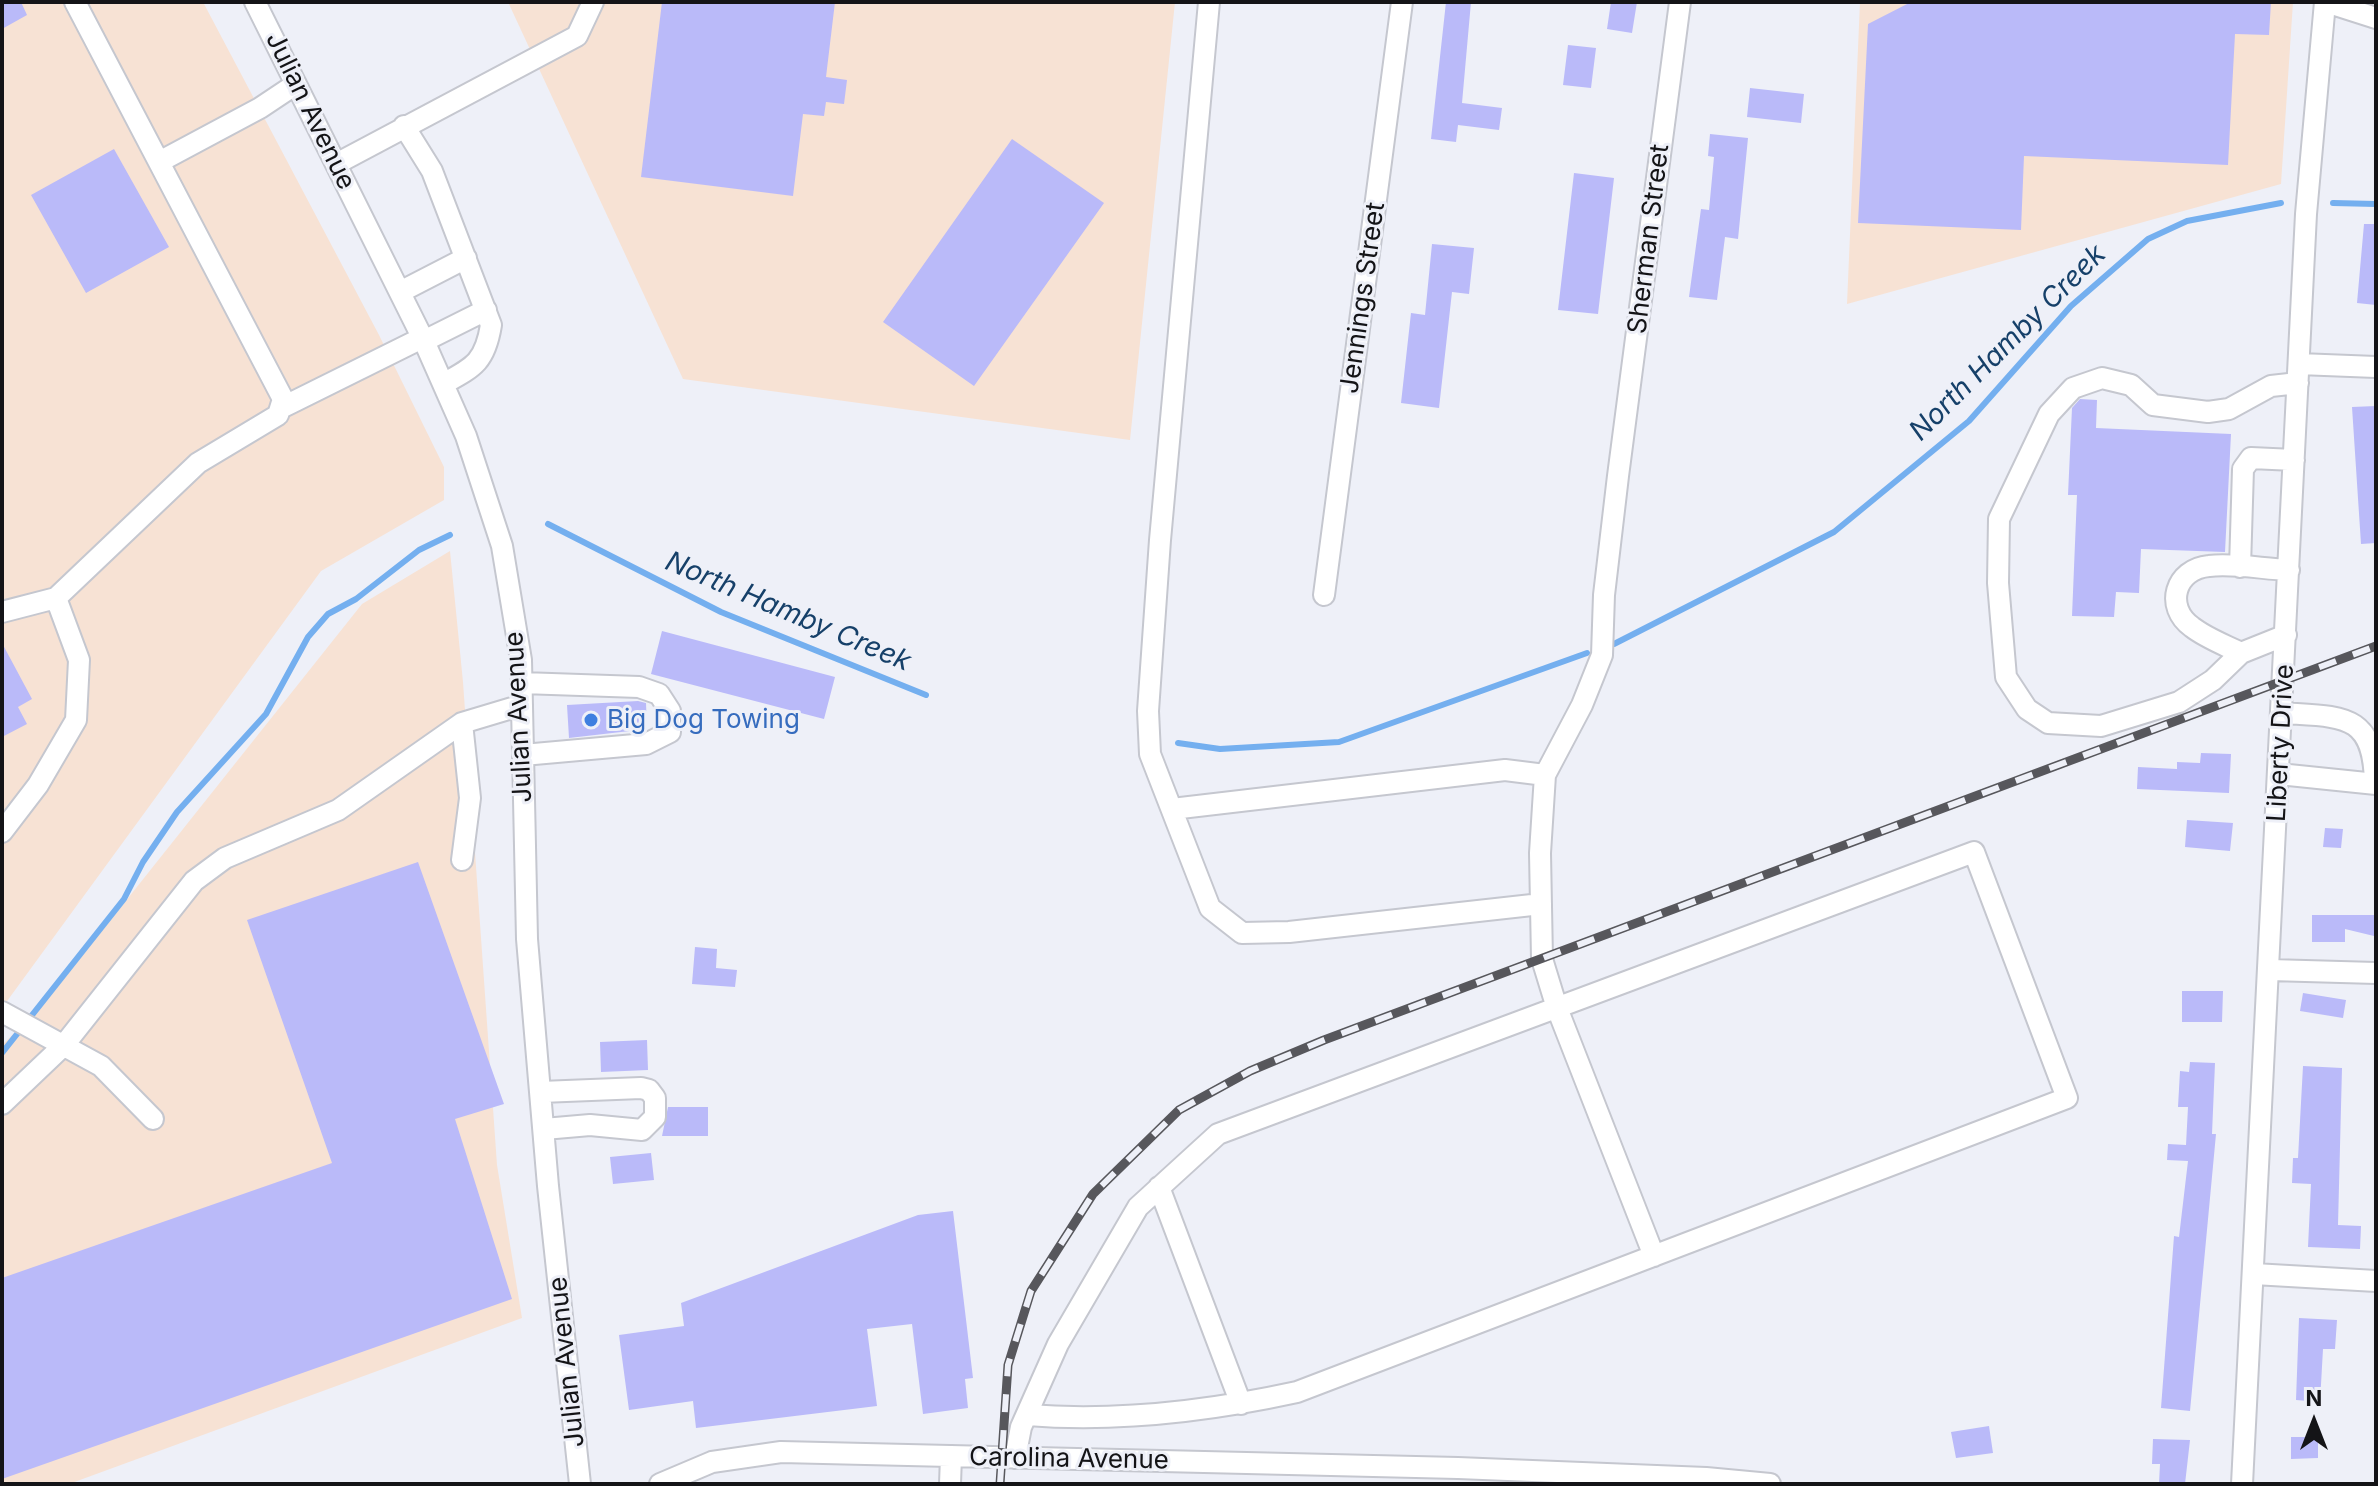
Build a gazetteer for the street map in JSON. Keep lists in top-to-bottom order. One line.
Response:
{"streets":{"street":["Julian Avenue","Sherman Street","Jennings Street","Liberty Drive","Carolina Avenue"]},"water":["North Hamby Creek"],"places":["Big Dog Towing"],"north":"top"}
